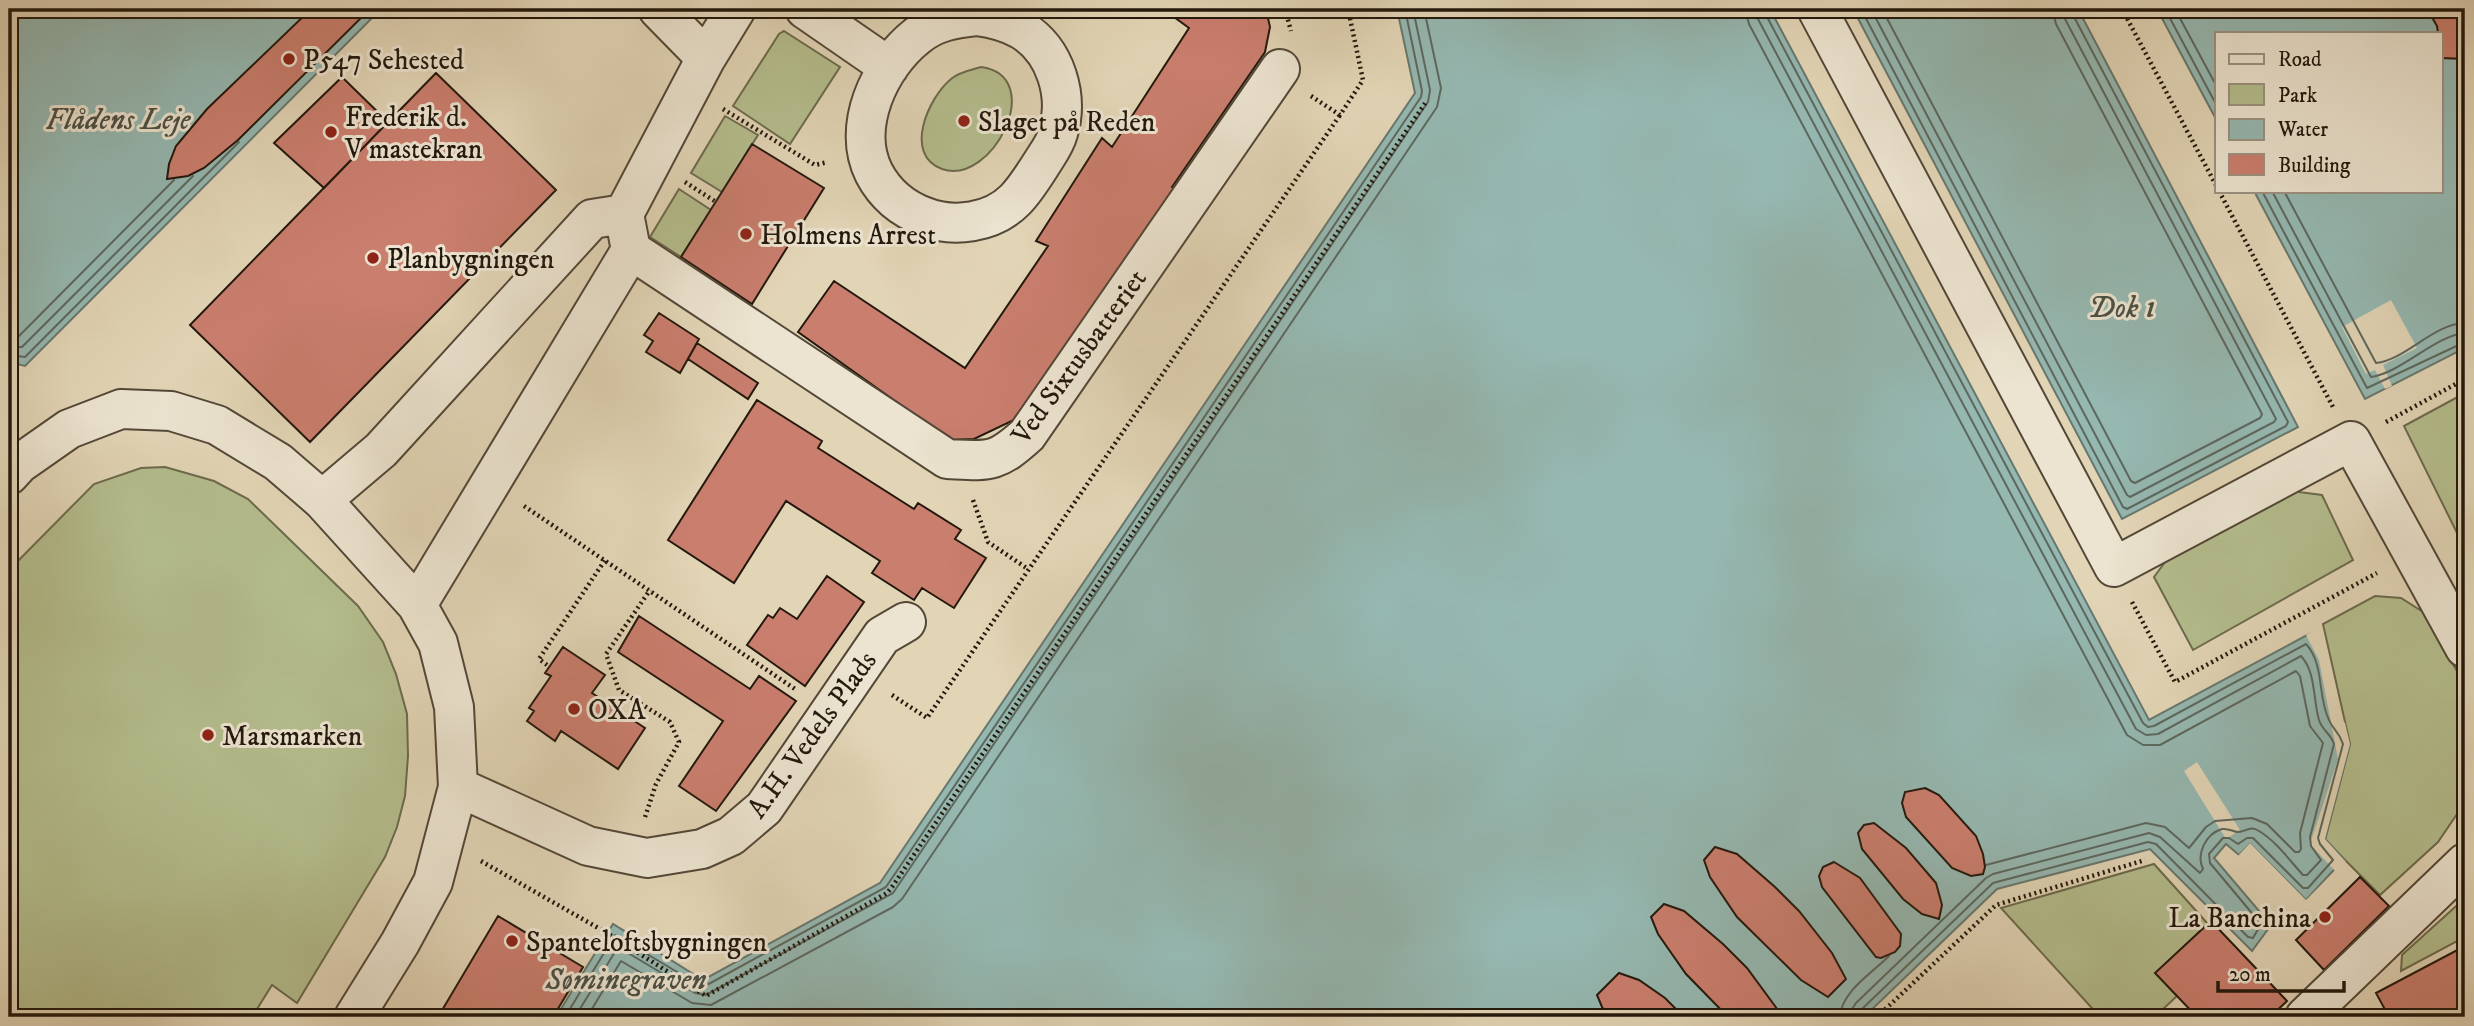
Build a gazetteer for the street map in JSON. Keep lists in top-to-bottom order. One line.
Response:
{"streets":{"street":["Ved Sixtusbatteriet","A.H. Vedels Plads"]},"water":["Flådens Leje","Dok 1","Søminegraven"],"places":["P547 Sehested","Slaget på Reden","Frederik d. V mastekran","Holmens Arrest","Planbygningen","OXA","Marsmarken","La Banchina","Spanteloftsbygningen"],"legend":["Road","Park","Water","Building"],"scale_bar":"20 m"}
